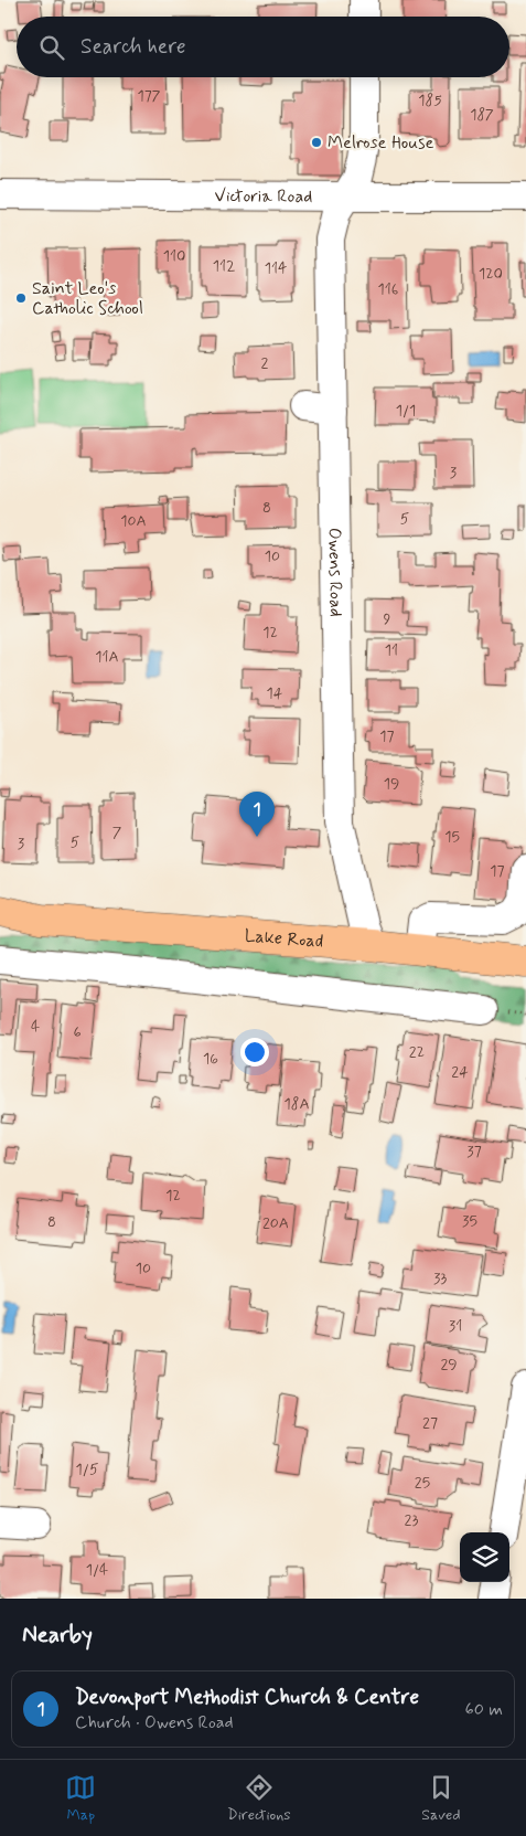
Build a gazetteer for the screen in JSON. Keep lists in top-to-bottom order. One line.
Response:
{"streets":{"main road":["Lake Road"],"street":["Victoria Road","Owens Road"]},"crossings":[["Victoria Road","Owens Road"],["Owens Road","Lake Road"]],"places":["Melrose House","Saint Leo's Catholic School"],"house_numbers":["177","185","187","110","112","114","120","116","2","1/1","3","8","5","10A","10","9","12","11","11A","14","17","19","7","15","5","3","17","4","6","22","16","24","18A","37","12","35","8","20A","10","33","31","29","27","1/5","25","23","1/4"],"page":{"search":"Search here","pins":"1","heading":"Nearby","list":[{"mark":"1","name":"Devonport Methodist Church & Centre","note":"Church · Owens Road","value":"60 m"}],"nav":["Map","Directions","Saved"]}}
